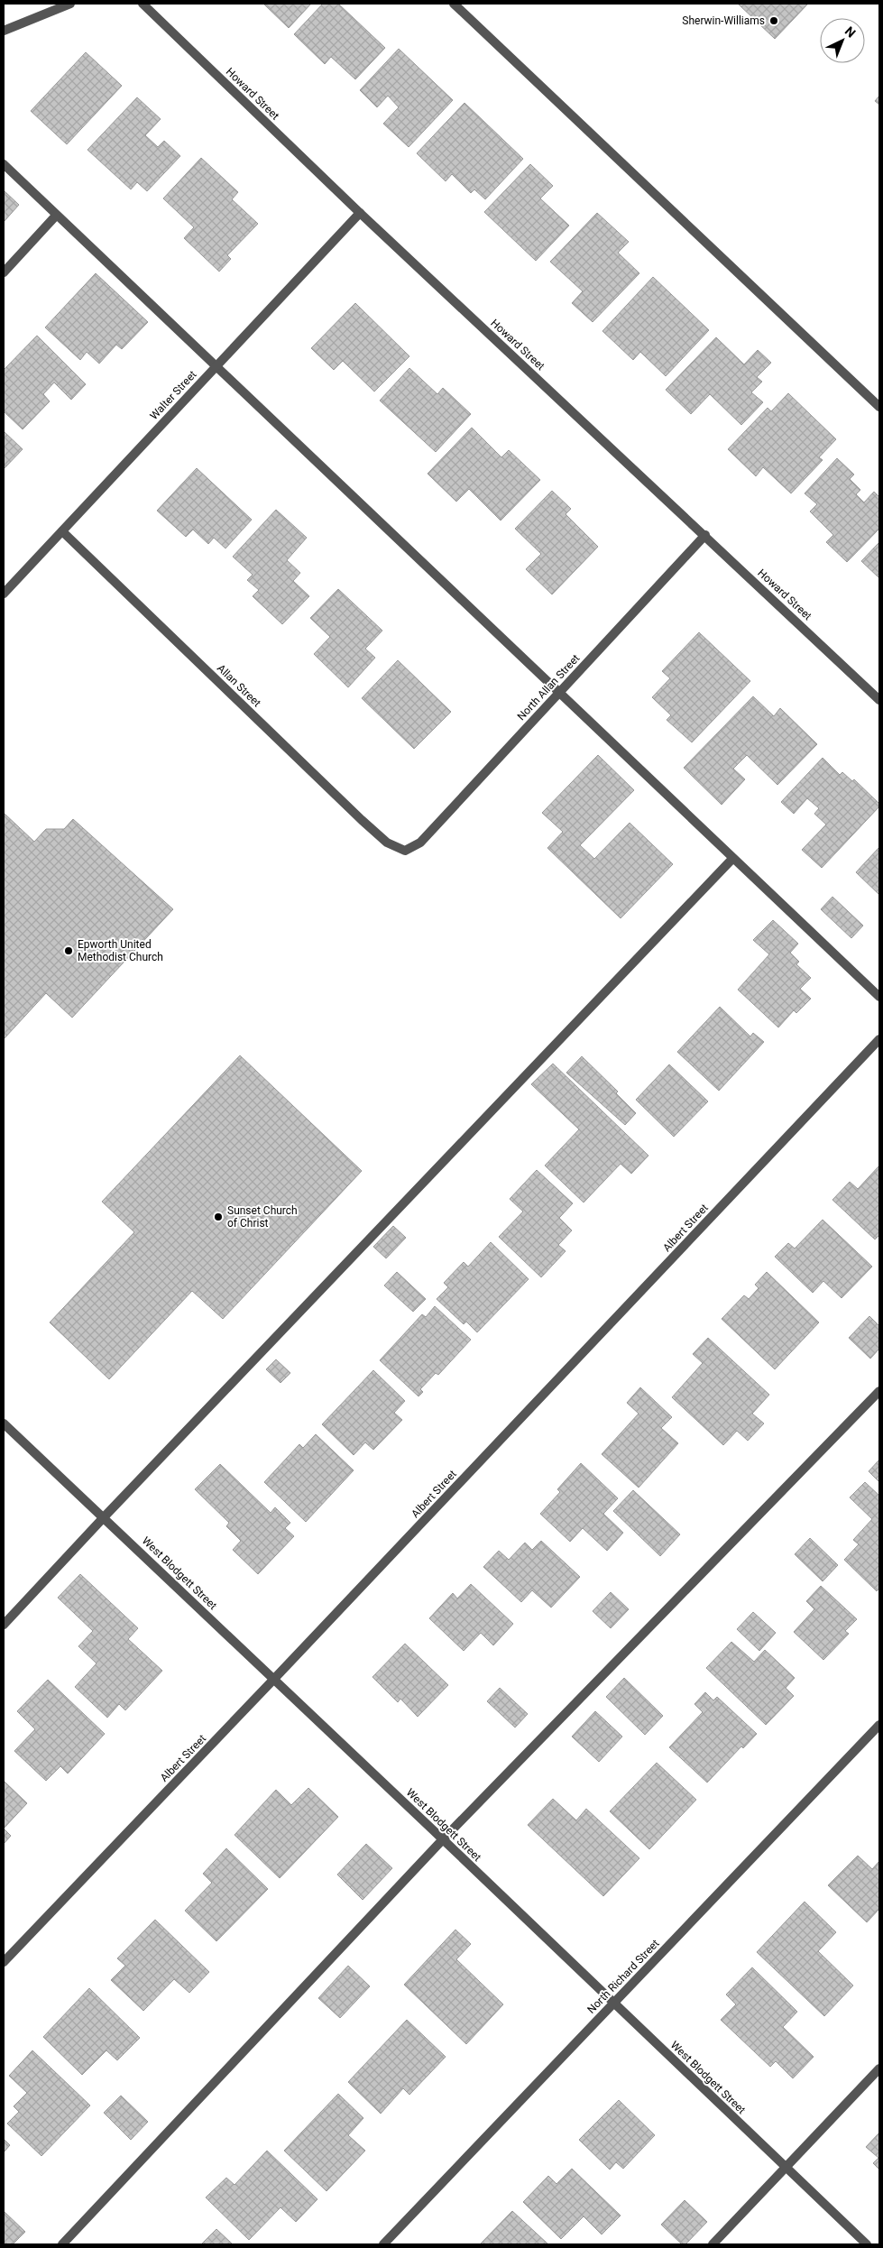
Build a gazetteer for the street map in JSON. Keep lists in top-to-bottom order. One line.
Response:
{"streets":{"street":["Howard Street","Walter Street","Allan Street","North Allan Street","Albert Street","West Blodgett Street","North Richard Street"]},"crossings":[["Howard Street","Walter Street"],["Howard Street","North Allan Street"],["Walter Street","Allan Street"],["Allan Street","North Allan Street"],["Albert Street","West Blodgett Street"],["West Blodgett Street","North Richard Street"]],"places":["Sherwin-Williams","Epworth United Methodist Church","Sunset Church of Christ"],"north":"top right"}
